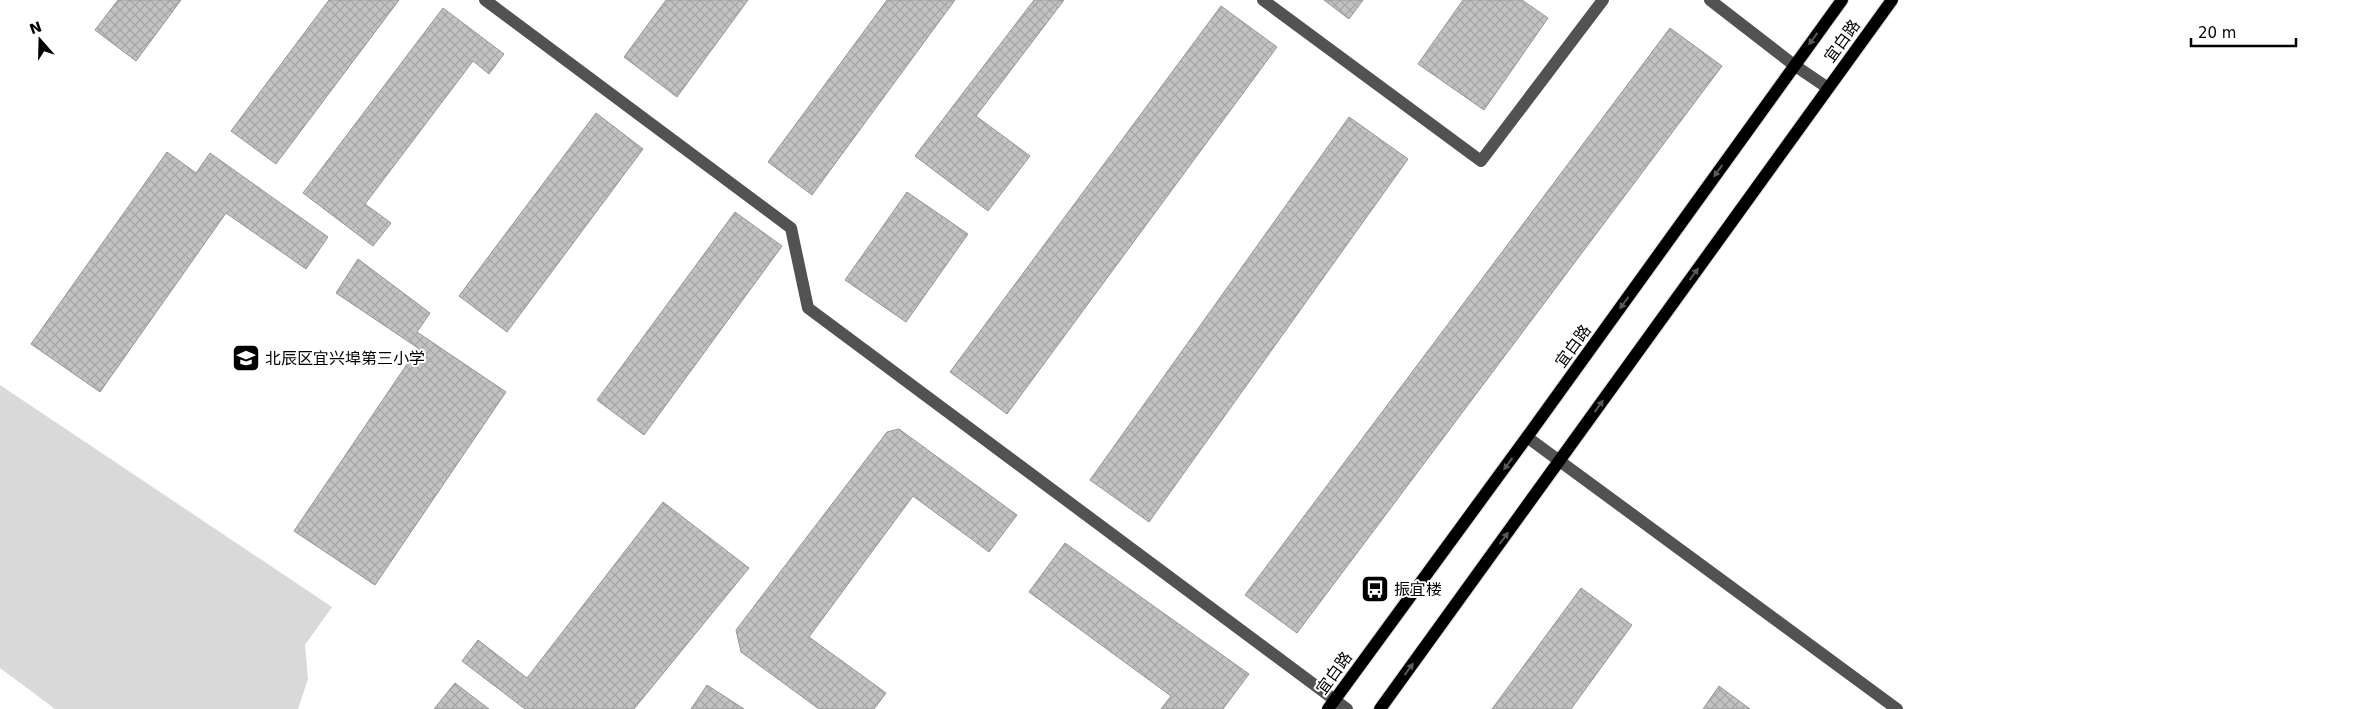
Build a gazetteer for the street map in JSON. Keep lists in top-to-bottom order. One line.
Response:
{"streets":{"main road":["宜白路"]},"places":{"school or university":["北辰区宜兴埠第三小学"],"bus stop":["振宜楼"]},"scale_bar":"20 m","north":"top"}
